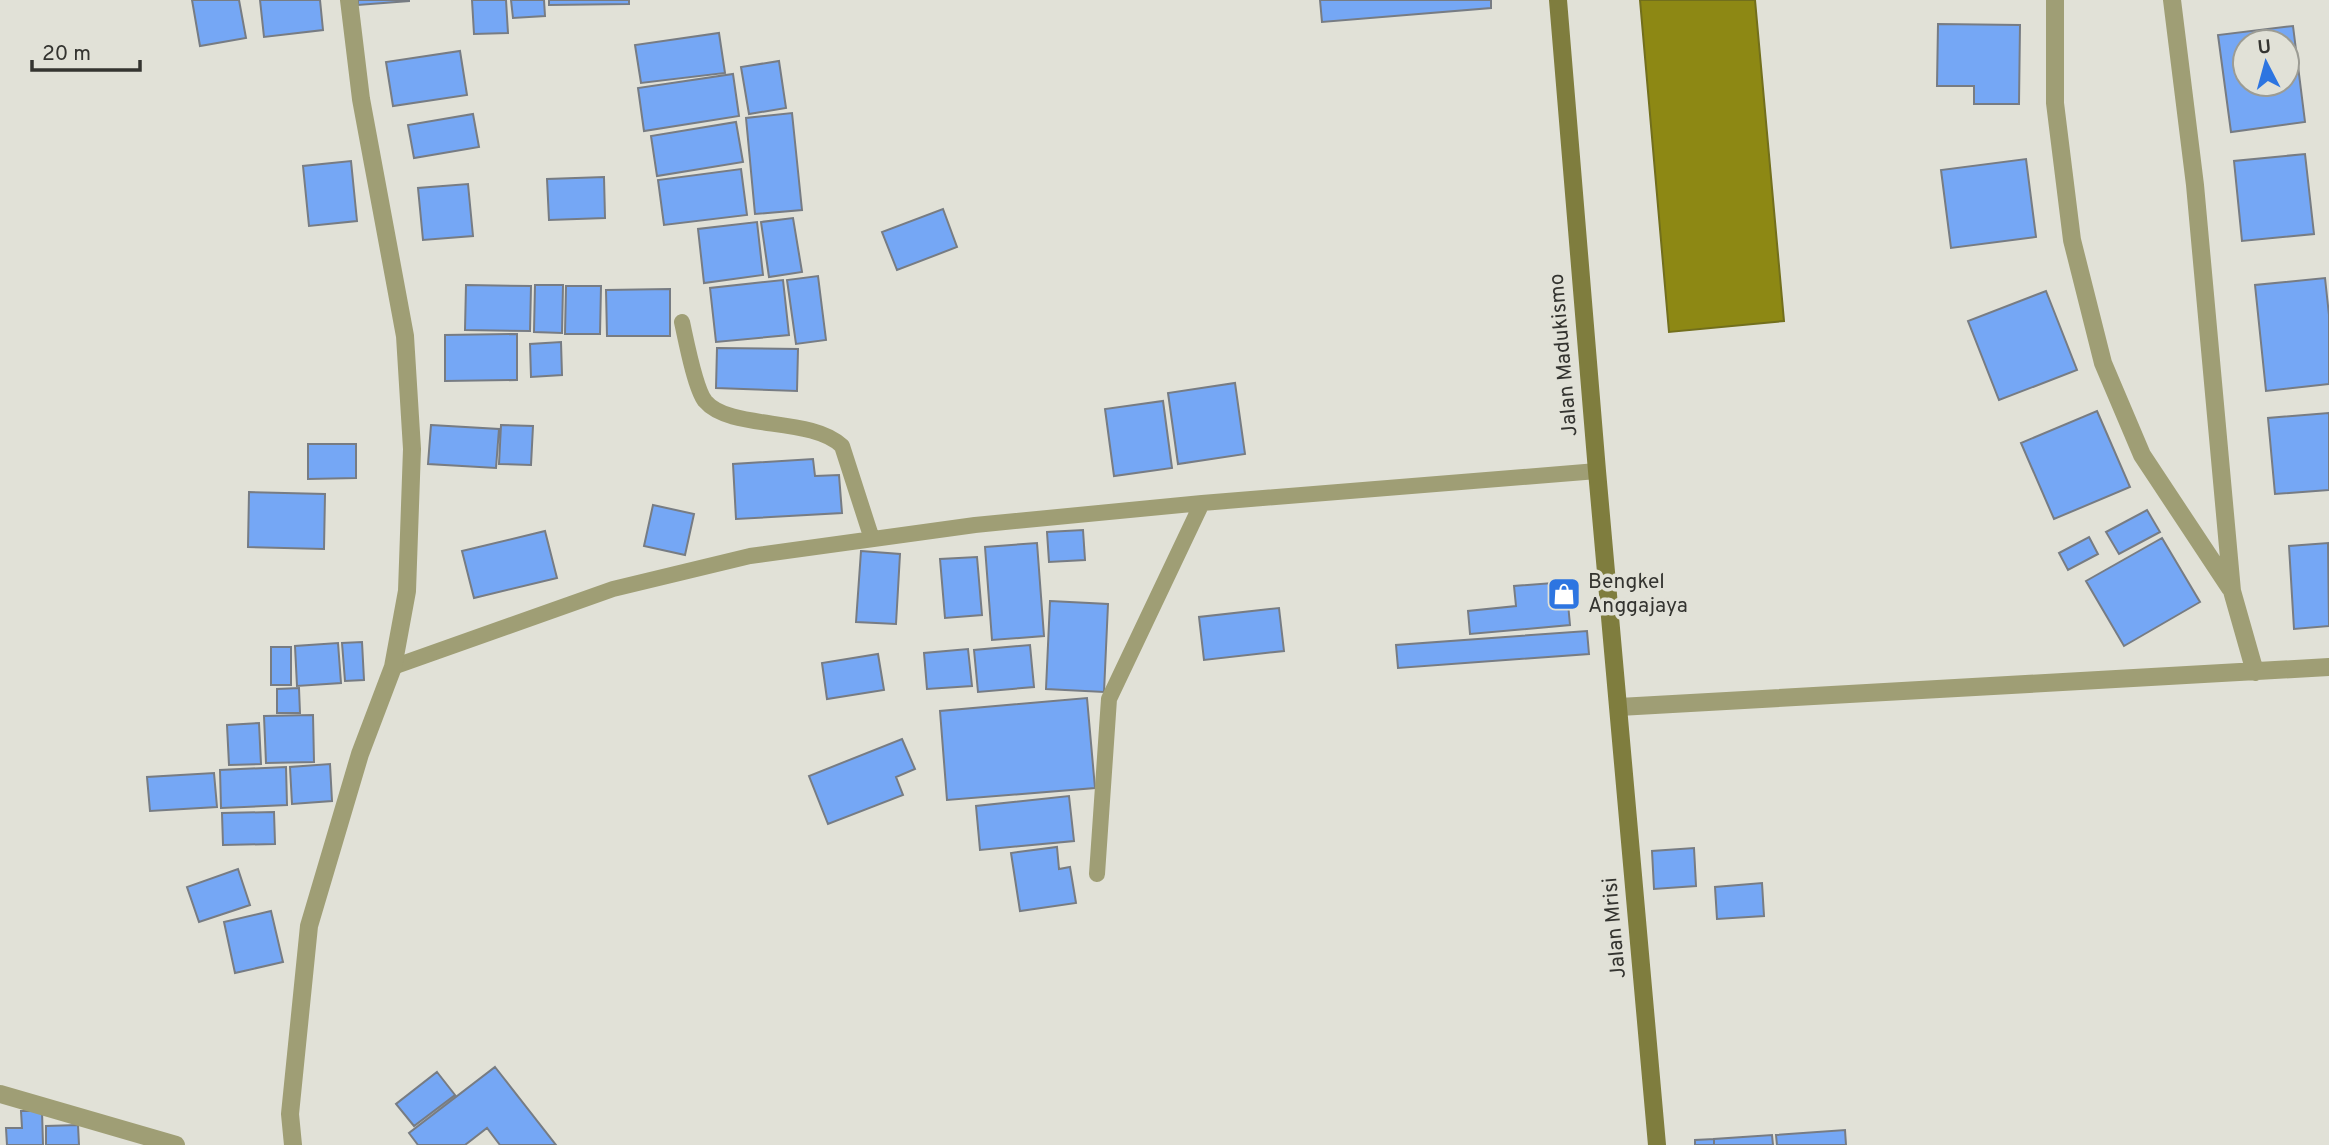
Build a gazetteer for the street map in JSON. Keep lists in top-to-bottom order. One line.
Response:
{"streets":{"street":["Jalan Madukismo","Jalan Mrisi"]},"crossings":[["Jalan Madukismo","Jalan Mrisi"]],"places":{"shop":["Bengkel Anggajaya"]},"scale_bar":"20 m","north":"top"}
